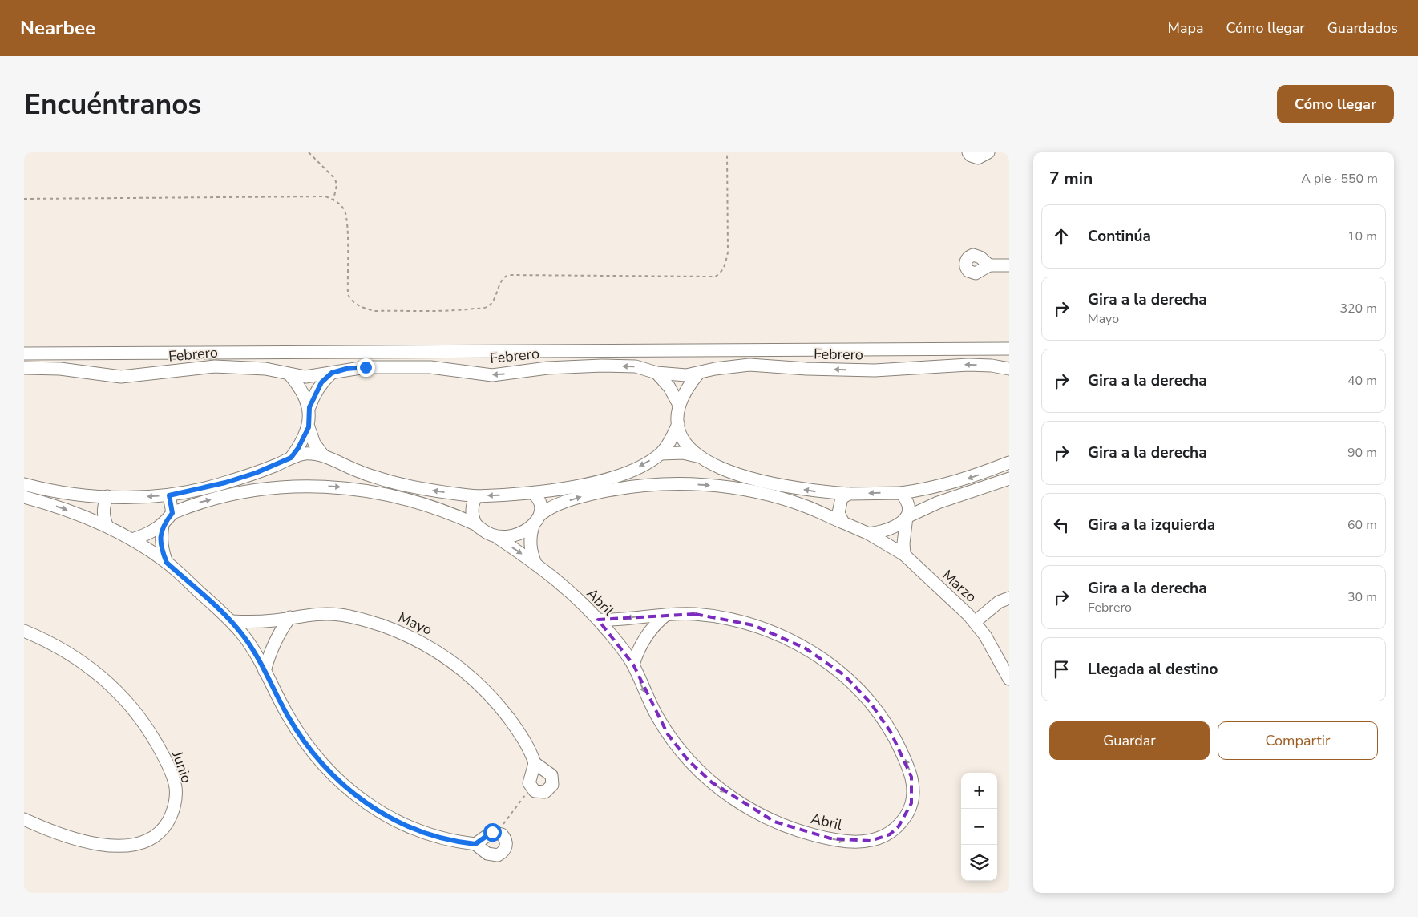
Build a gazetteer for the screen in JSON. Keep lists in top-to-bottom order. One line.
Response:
{"streets":{"street":["Febrero","Marzo","Abril","Mayo","Junio"]},"crossings":[["Marzo","Abril"]],"page":{"header":"Nearbee","nav":["Mapa","Cómo llegar","Guardados"],"buttons":["Cómo llegar",["Guardar","Compartir"]],"title":"Encuéntranos","heading":["7 min","A pie · 550 m"],"list":[["Continúa","10 m"],["Gira a la derecha","Mayo","320 m"],["Gira a la derecha","40 m"],["Gira a la derecha","90 m"],["Gira a la izquierda","60 m"],["Gira a la derecha","Febrero","30 m"],"Llegada al destino"],"map_buttons":["+","−"]}}
